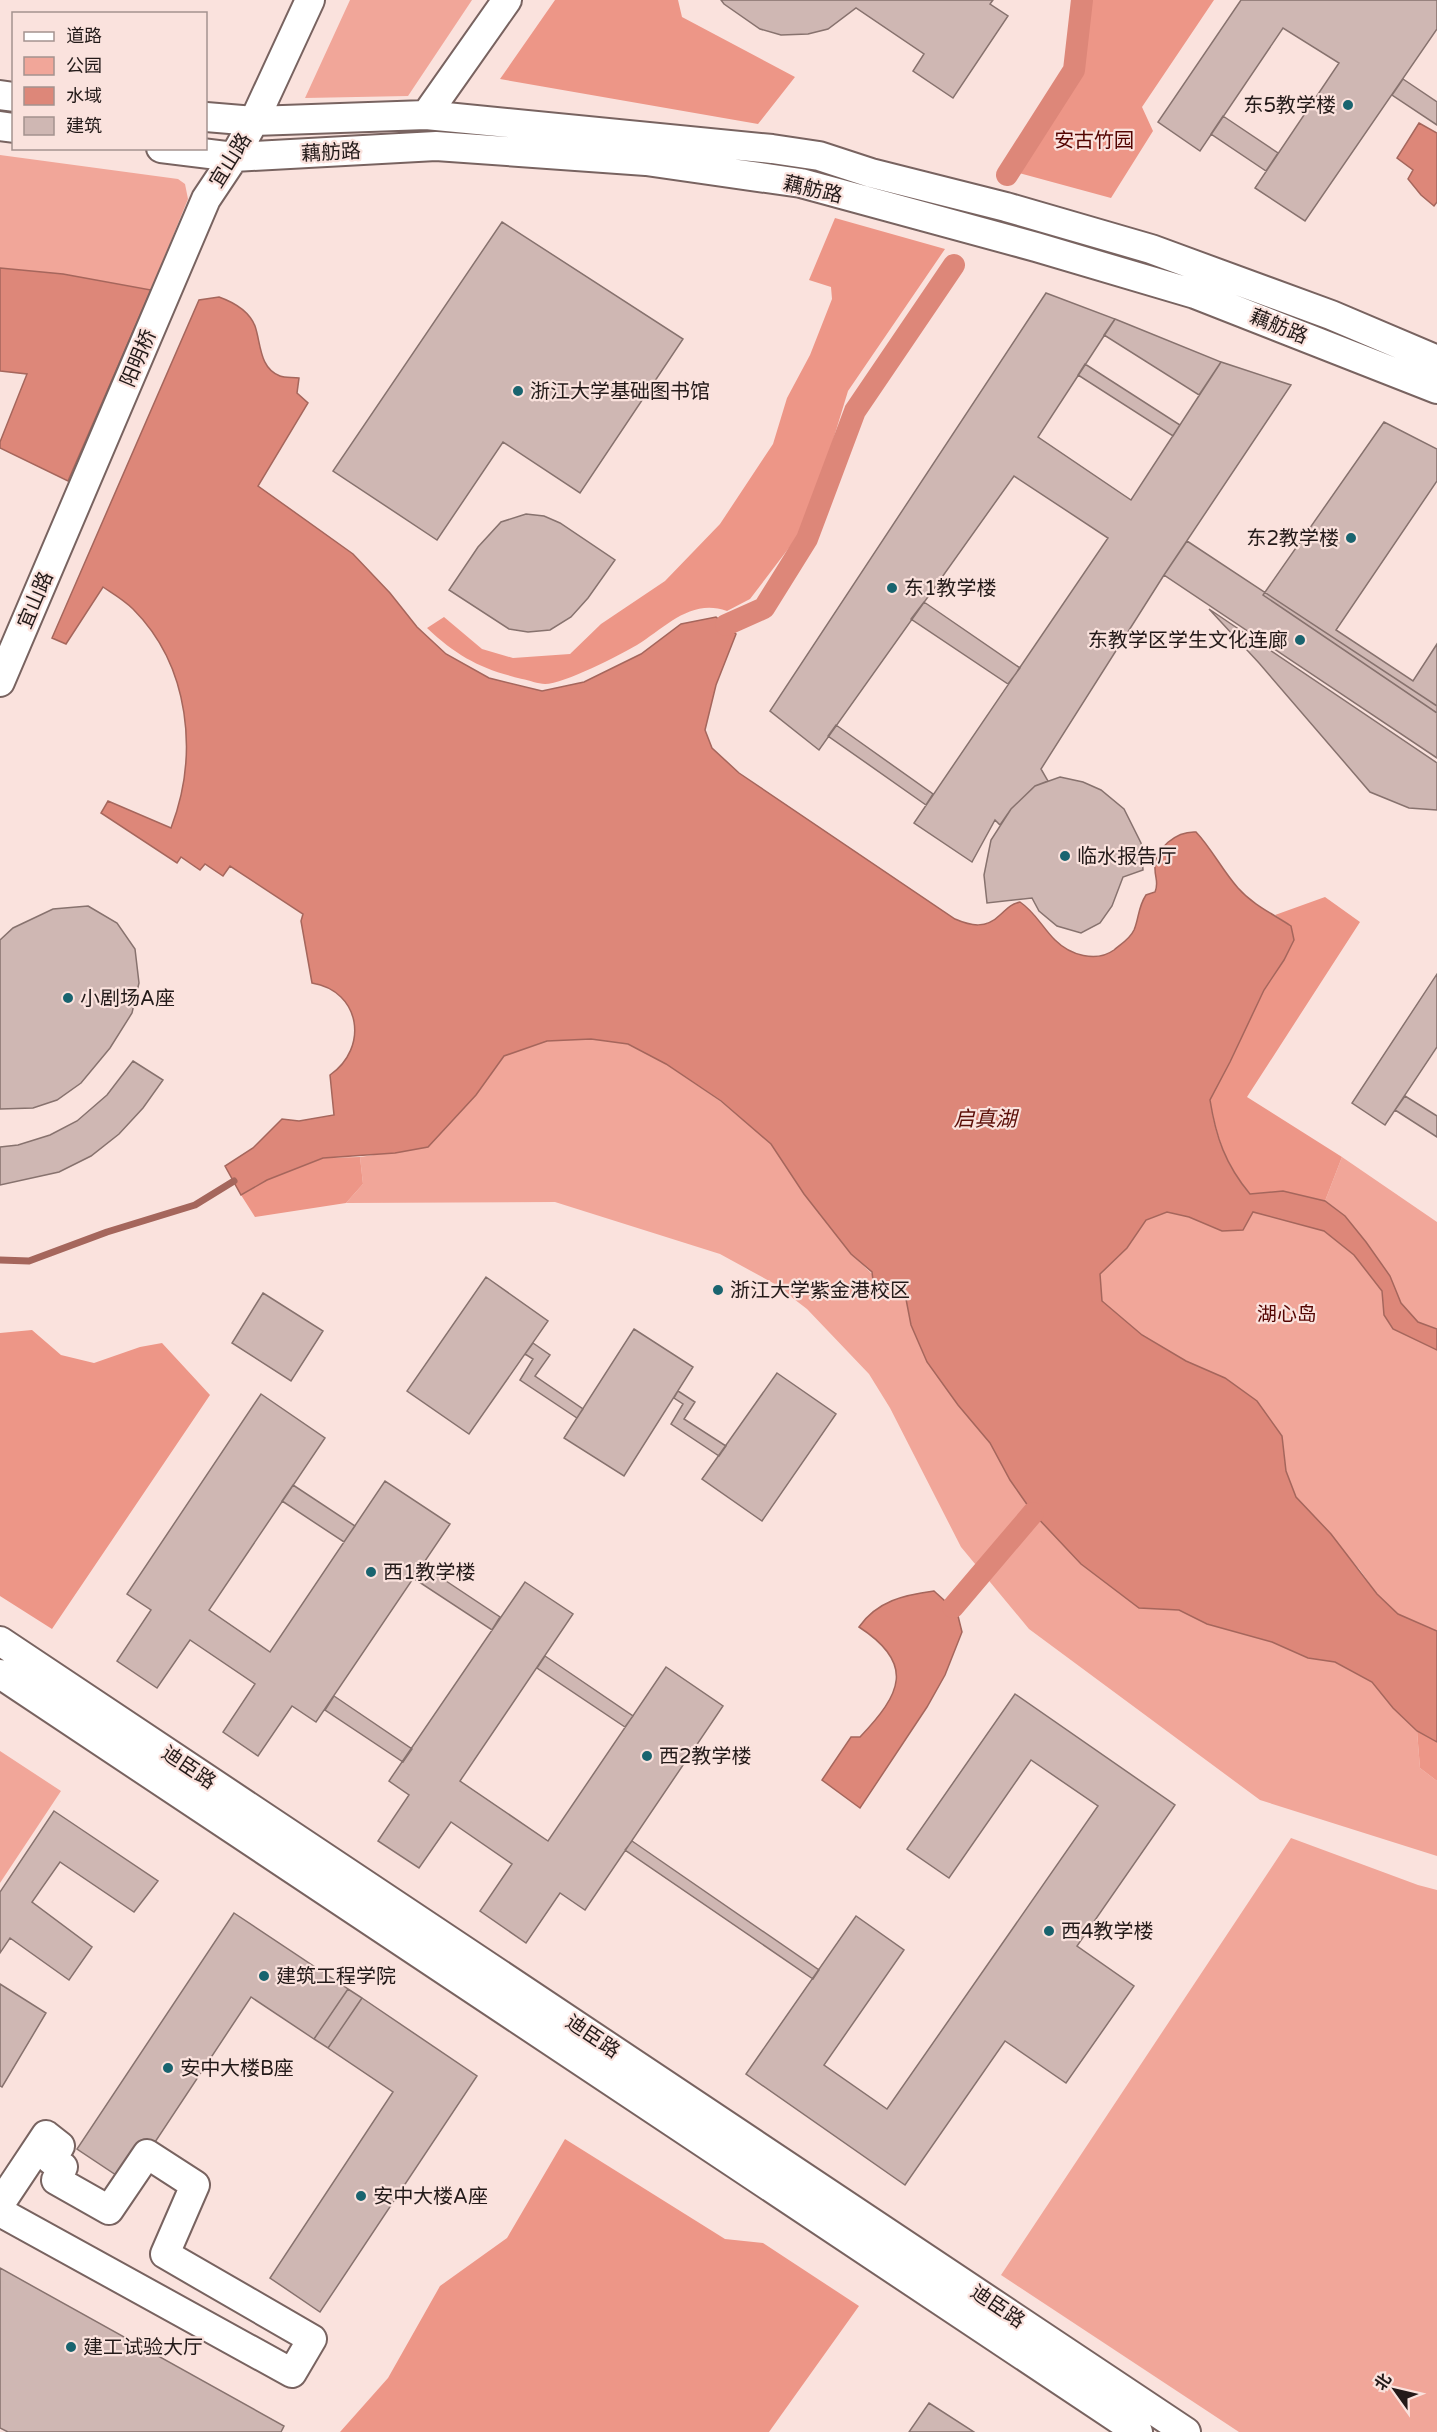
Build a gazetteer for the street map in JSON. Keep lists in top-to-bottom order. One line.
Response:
{"streets":{"street":["藕舫路","宜山路","阳明桥","迪臣路"]},"crossings":[["藕舫路","宜山路"],["宜山路","阳明桥"]],"water":["启真湖"],"parks":["安古竹园","湖心岛"],"places":["东5教学楼","浙江大学基础图书馆","东2教学楼","东1教学楼","东教学区学生文化连廊","临水报告厅","小剧场A座","浙江大学紫金港校区","西1教学楼","西2教学楼","西4教学楼","建筑工程学院","安中大楼B座","安中大楼A座","建工试验大厅"],"legend":["道路","公园","水域","建筑"],"north":"top left"}
